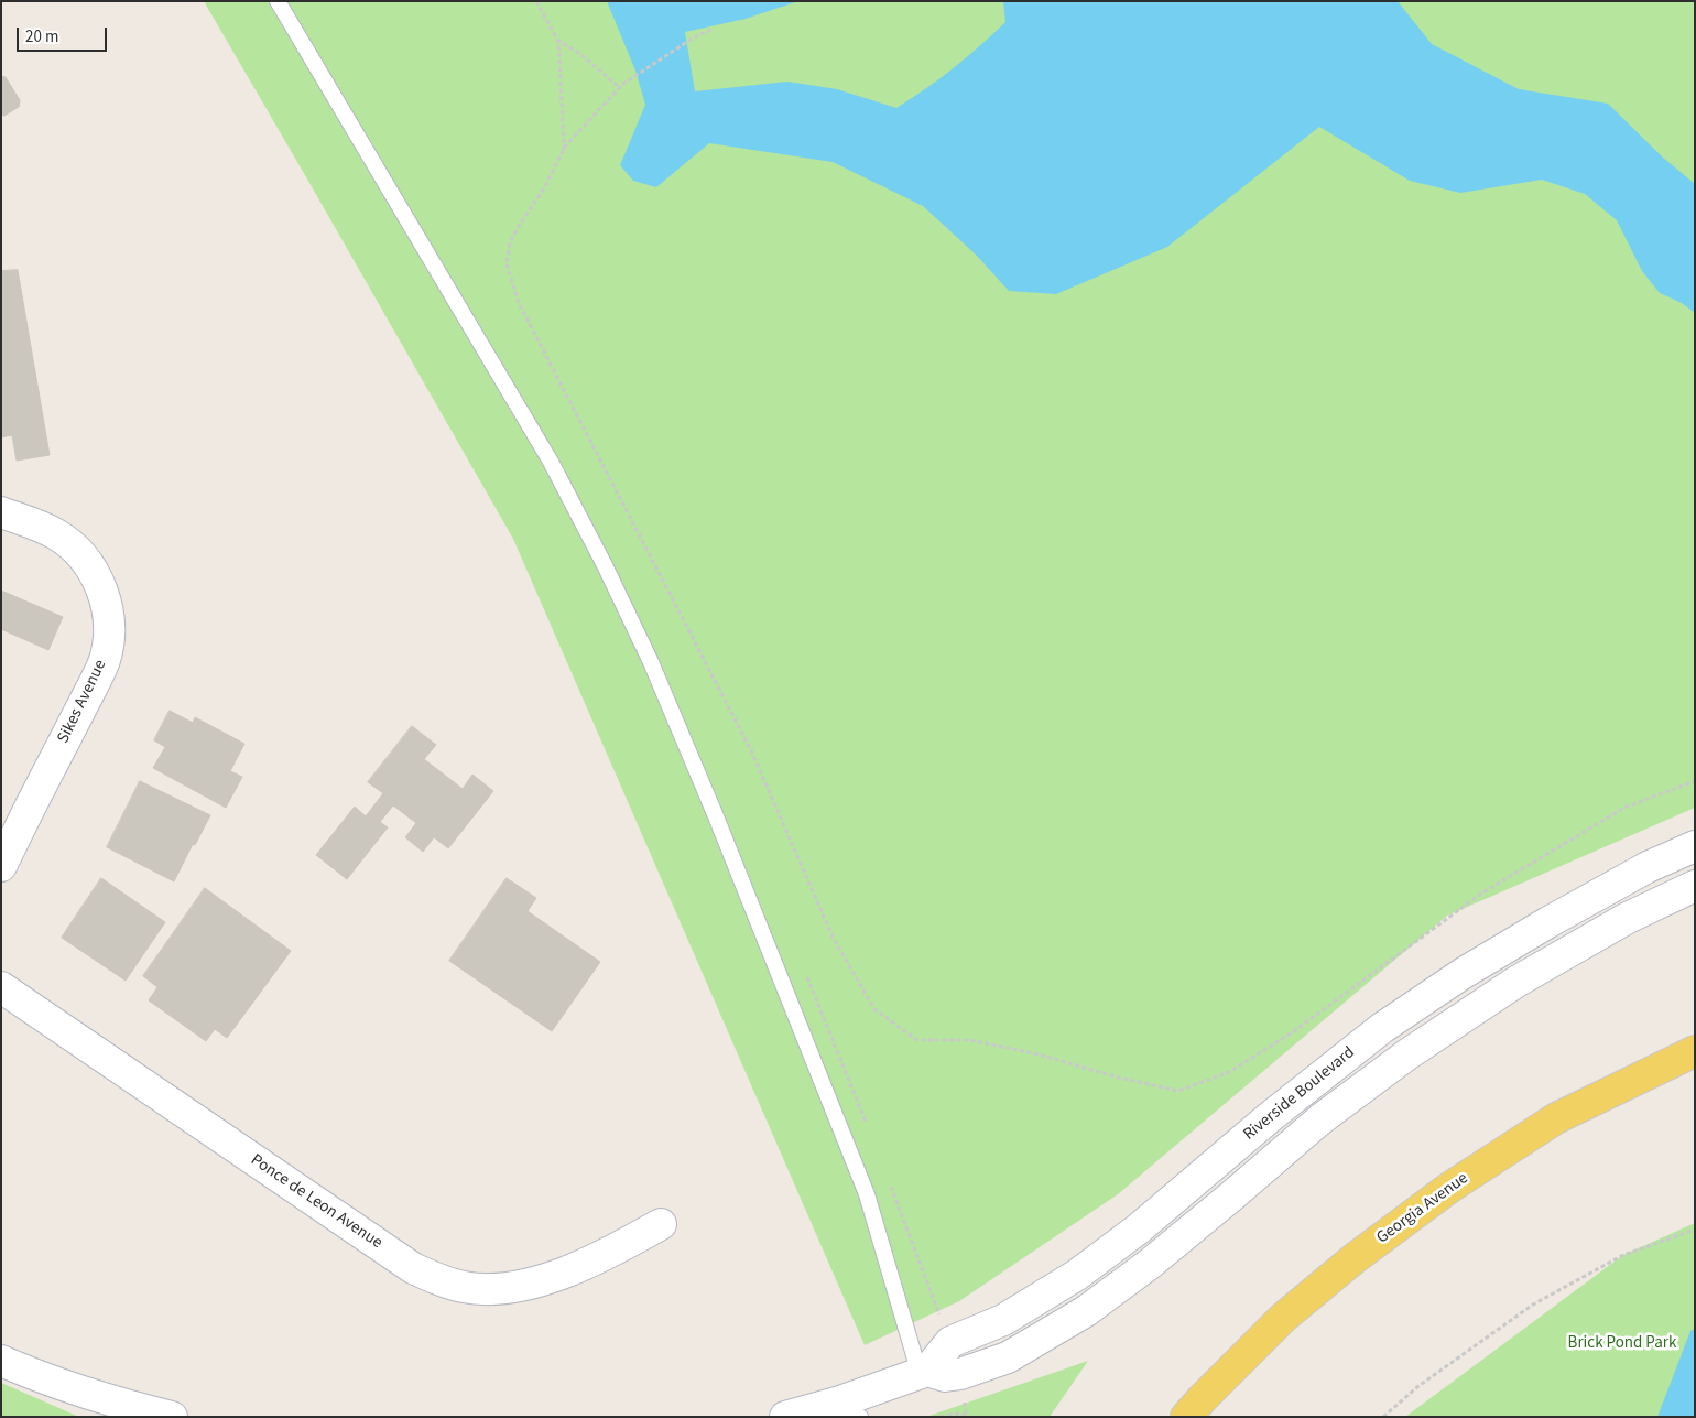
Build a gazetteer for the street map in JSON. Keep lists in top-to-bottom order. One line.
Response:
{"streets":{"main road":["Georgia Avenue"],"street":["Sikes Avenue","Riverside Boulevard","Ponce de Leon Avenue"]},"parks":["Brick Pond Park"],"scale_bar":"20 m"}
